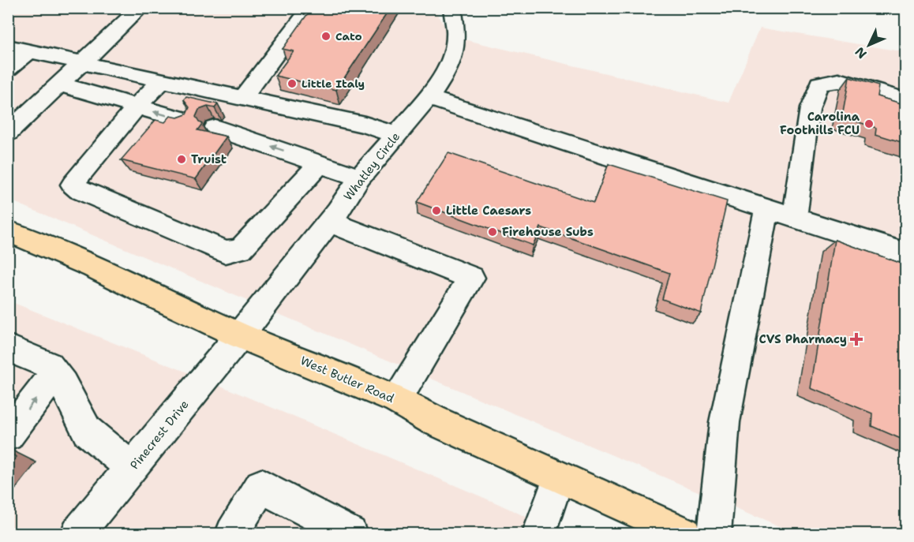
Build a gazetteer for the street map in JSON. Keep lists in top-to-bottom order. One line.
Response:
{"streets":{"main road":["West Butler Road"],"street":["Whatley Circle","Pinecrest Drive"]},"crossings":[["Whatley Circle","West Butler Road"],["Whatley Circle","Pinecrest Drive"],["West Butler Road","Pinecrest Drive"]],"places":{"other":["Cato","Little Italy","Carolina Foothills FCU","Truist","Little Caesars","Firehouse Subs"],"health":["CVS Pharmacy"]},"north":"bottom left"}
